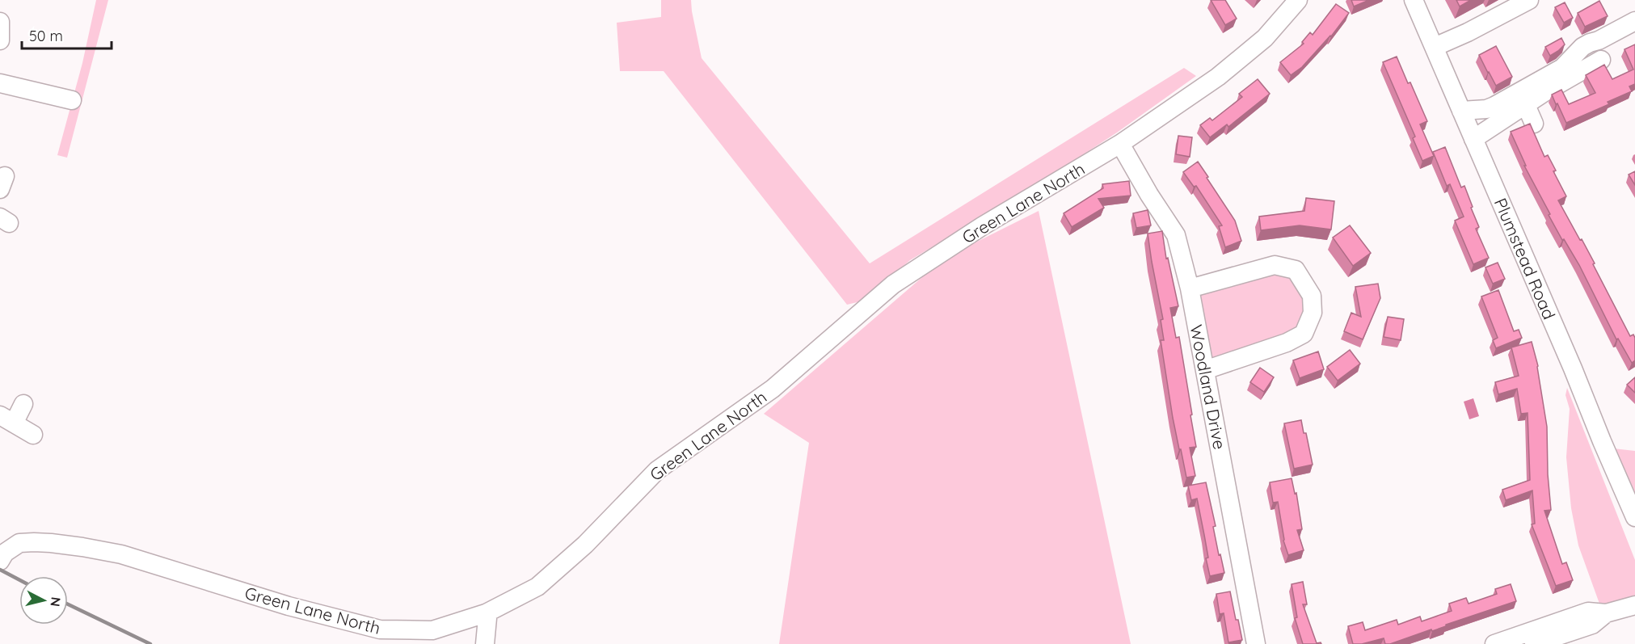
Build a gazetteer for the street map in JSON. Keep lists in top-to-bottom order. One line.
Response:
{"streets":{"street":["Green Lane North","Plumstead Road","Woodland Drive"]},"crossings":[["Green Lane North","Woodland Drive"]],"scale_bar":"50 m","north":"right"}
